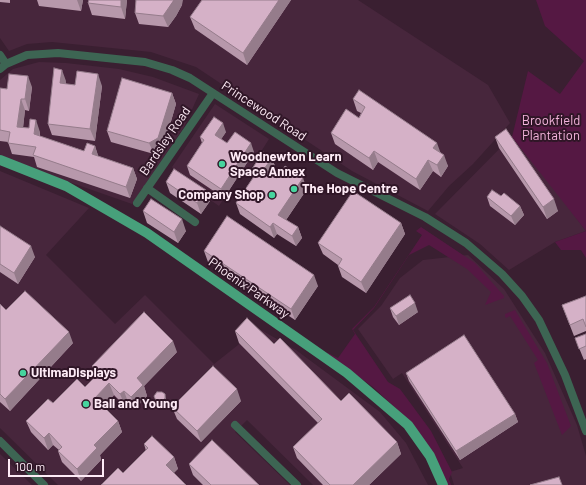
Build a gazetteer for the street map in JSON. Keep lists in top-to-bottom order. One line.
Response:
{"streets":{"main road":["Phoenix Parkway"],"street":["Princewood Road","Bardsley Road"]},"crossings":[["Princewood Road","Bardsley Road"]],"parks":["Brookfield Plantation"],"places":["Woodnewton Learn Space Annex","The Hope Centre","Company Shop","UltimaDisplays","Ball and Young"],"scale_bar":"100 m"}
